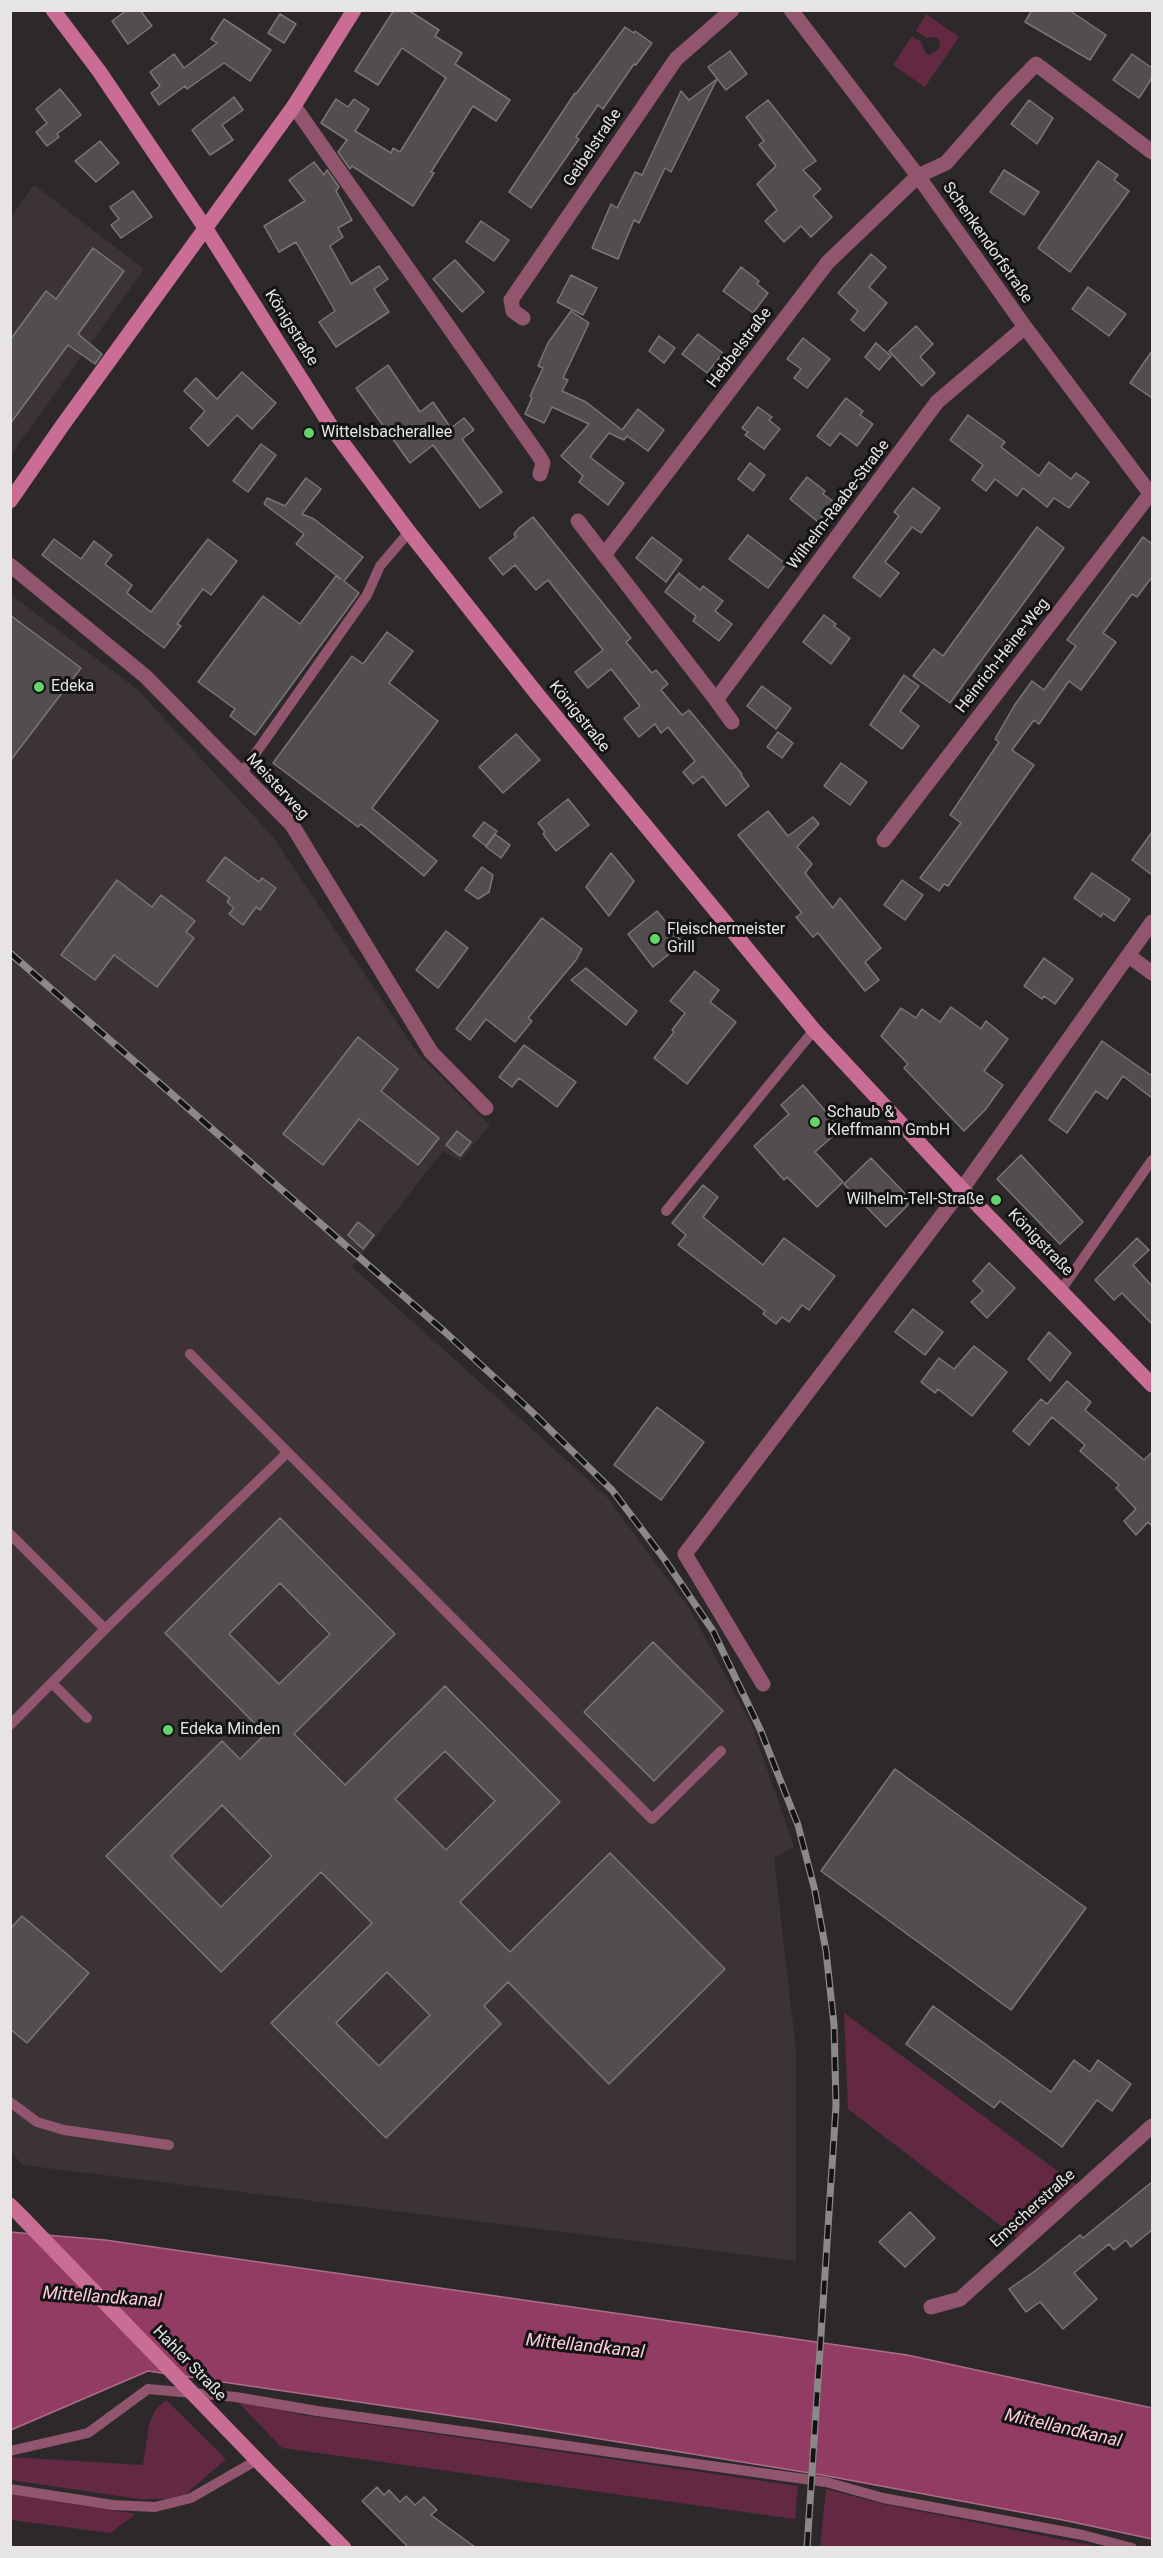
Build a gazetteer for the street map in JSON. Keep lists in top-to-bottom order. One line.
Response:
{"streets":{"main road":["Königstraße","Hahler Straße"],"street":["Geibelstraße","Schenkendorfstraße","Hebbelstraße","Wilhelm-Raabe-Straße","Heinrich-Heine-Weg","Meisterweg","Emscherstraße"]},"crossings":[["Schenkendorfstraße","Hebbelstraße"],["Schenkendorfstraße","Wilhelm-Raabe-Straße"],["Schenkendorfstraße","Heinrich-Heine-Weg"]],"water":["Mittellandkanal"],"places":["Wittelsbacherallee","Edeka","Fleischermeister Grill","Schaub & Kleffmann GmbH","Wilhelm-Tell-Straße","Edeka Minden"]}
